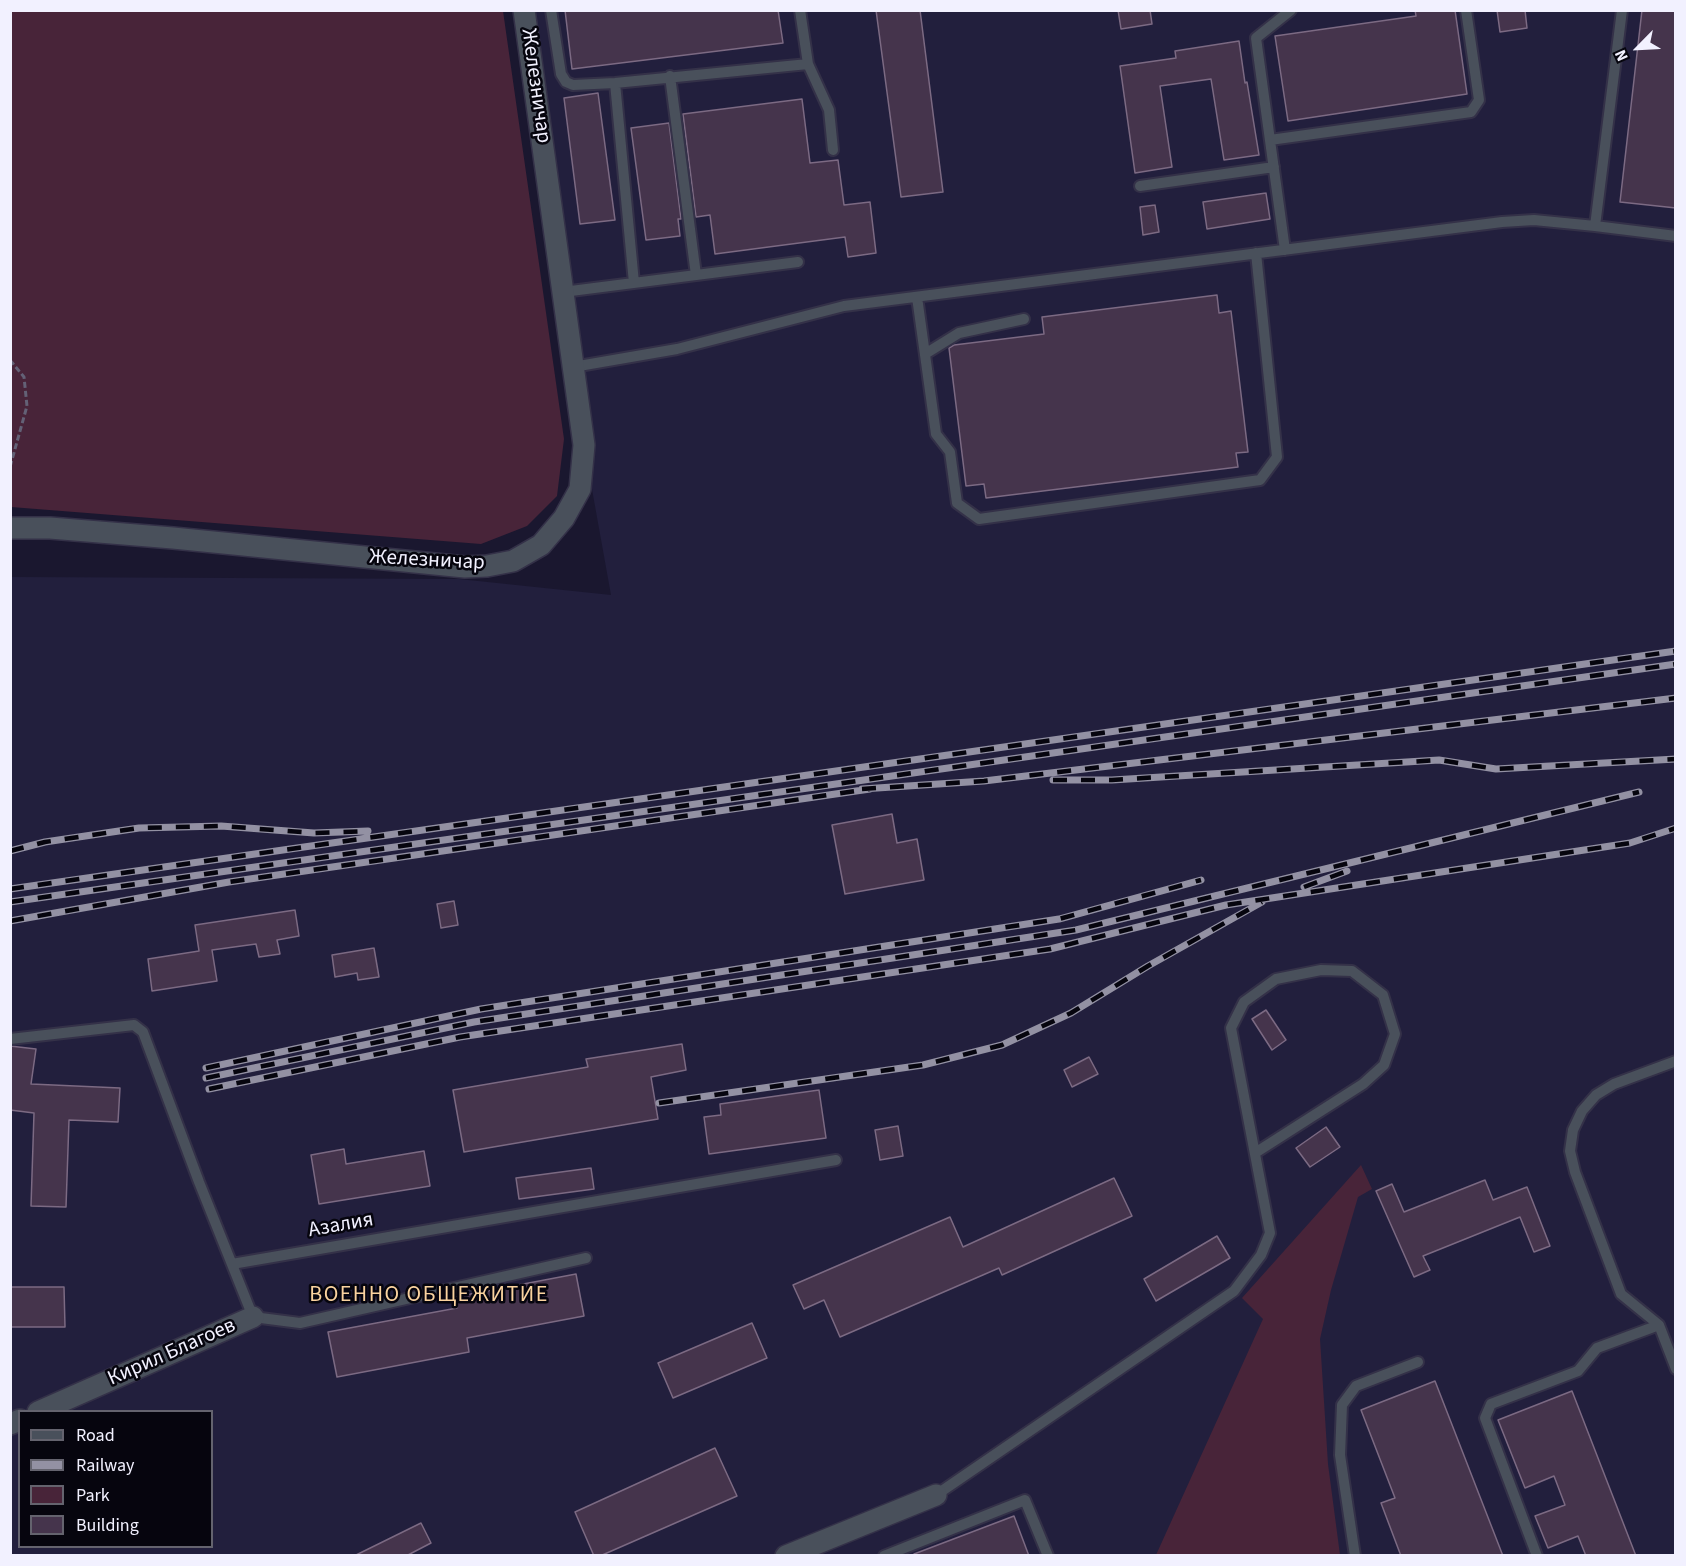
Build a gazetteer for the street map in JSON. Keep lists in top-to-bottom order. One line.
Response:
{"streets":{"street":["Железничар","Кирил Благоев"],"lane":["Азалия"]},"crossings":[["Азалия","Кирил Благоев"]],"districts":["ВОЕННО ОБЩЕЖИТИЕ"],"legend":["Road","Railway","Park","Building"],"north":"bottom left"}
